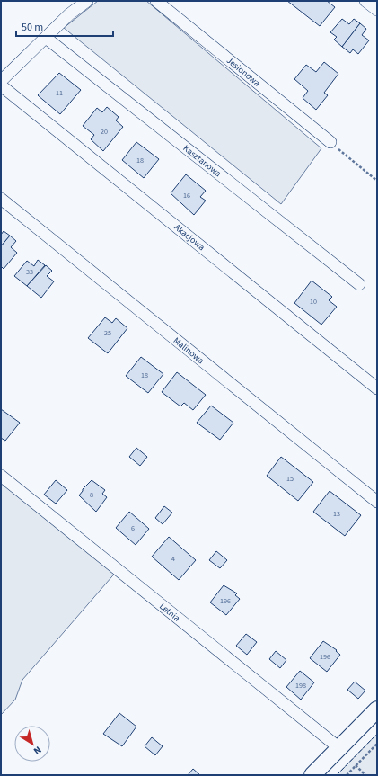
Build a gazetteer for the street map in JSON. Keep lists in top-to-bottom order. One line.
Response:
{"streets":{"street":["Jesionowa","Kasztanowa","Akacjowa","Malinowa","Letnia"]},"house_numbers":["11","20","18","16","33","10","25","18","15","8","13","6","4","196","196","198"],"scale_bar":"50 m","north":"bottom right"}
